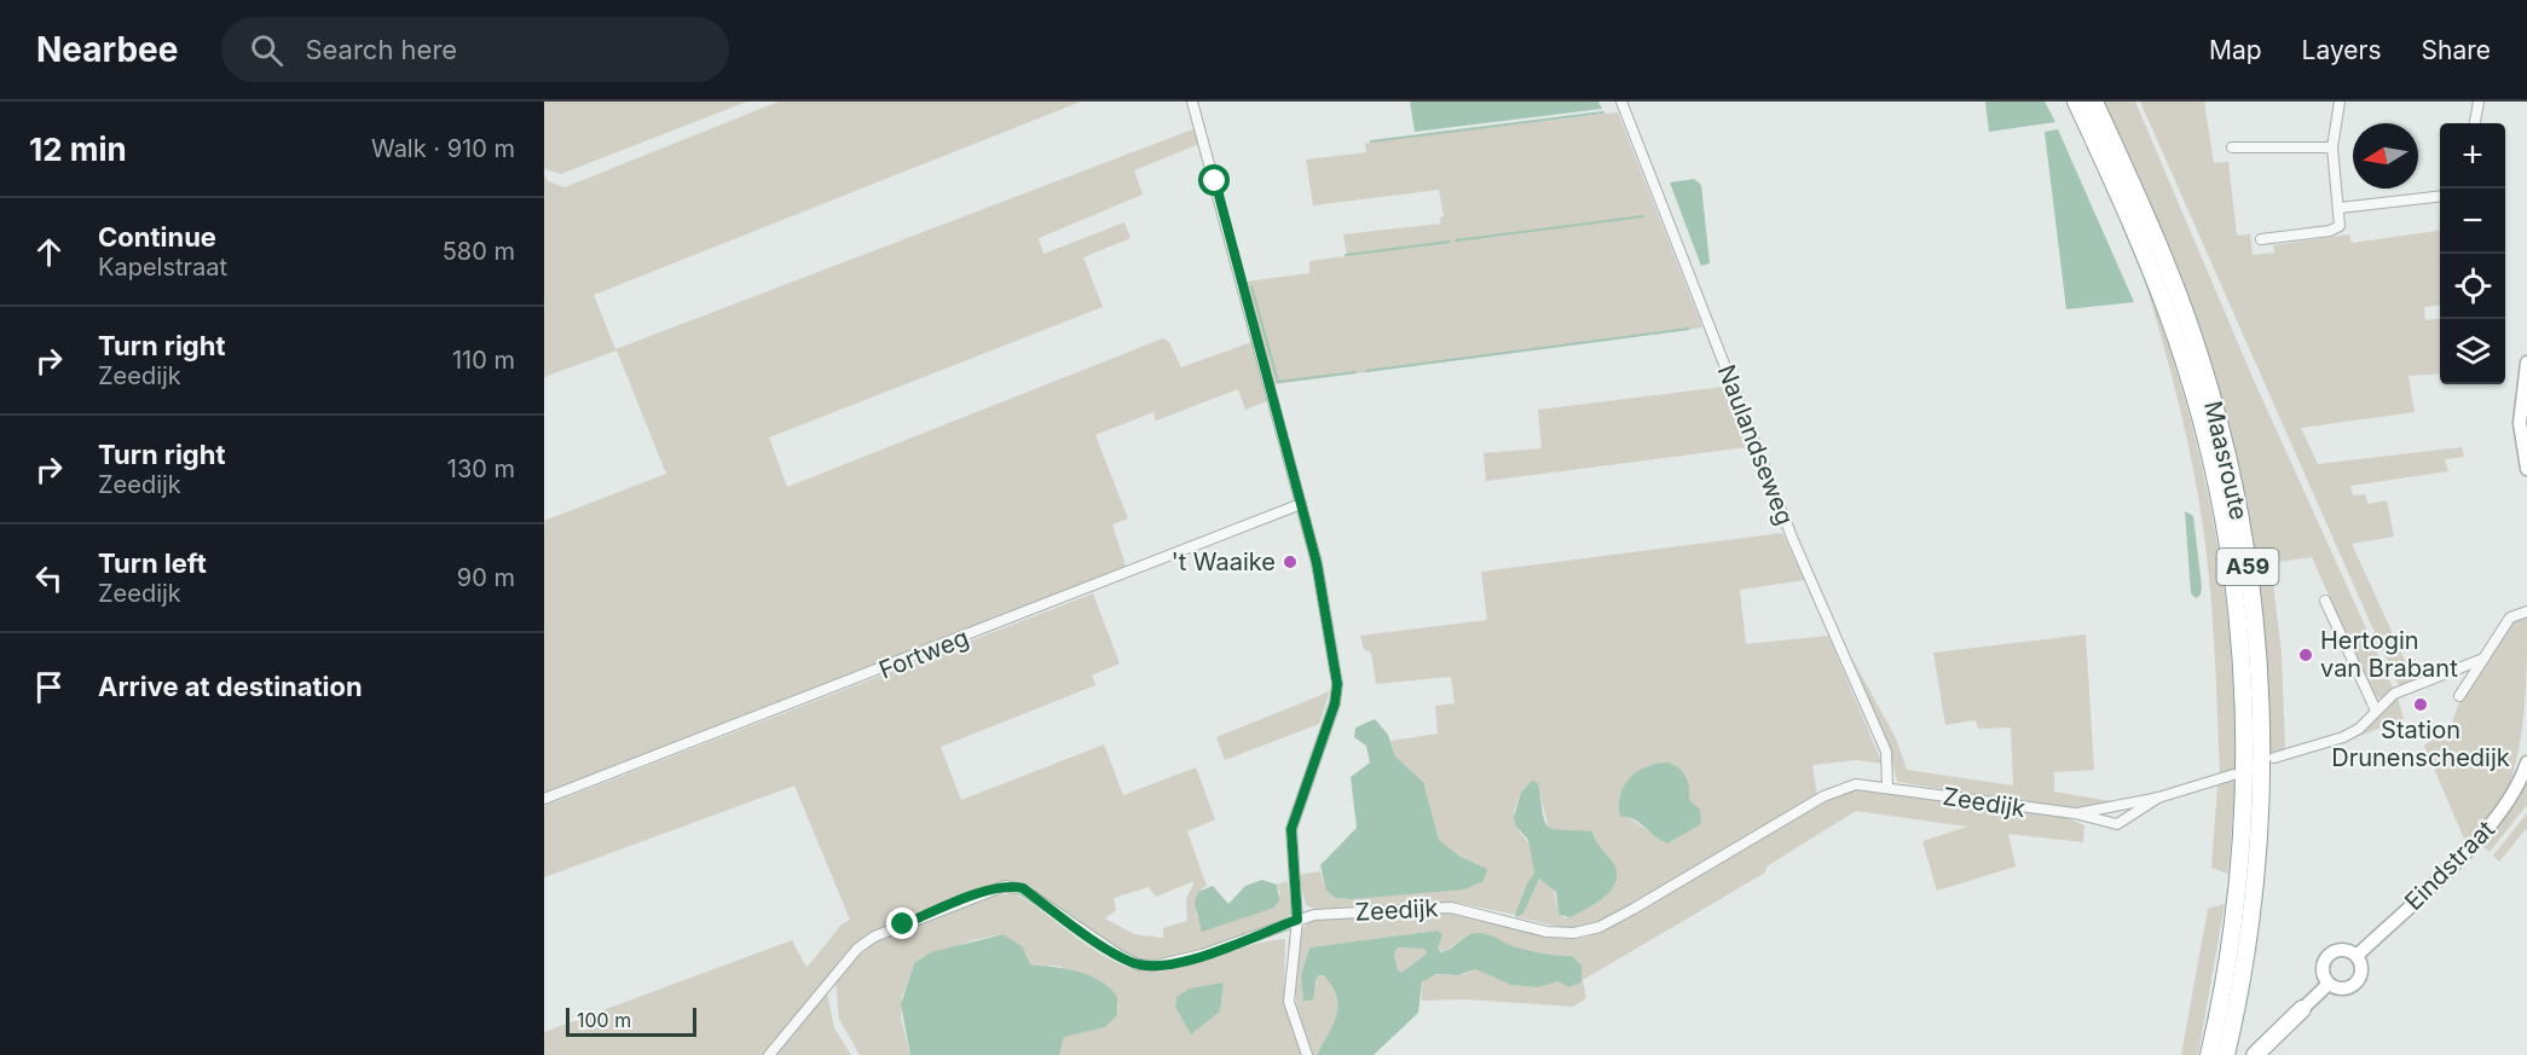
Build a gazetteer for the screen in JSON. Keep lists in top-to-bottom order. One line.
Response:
{"streets":{"highway":["Maasroute","A59"],"main road":["Eindstraat"],"street":["Naulandseweg","Fortweg","Zeedijk"]},"crossings":[["Naulandseweg","Zeedijk"]],"places":["'t Waaike","Hertogin van Brabant","Station Drunenschedijk"],"scale_bar":"100 m","north":"left","page":{"header":"Nearbee","search":"Search here","nav":["Map","Layers","Share"],"heading":["12 min","Walk · 910 m"],"map_buttons":["+","−"],"list":[["Continue","Kapelstraat","580 m"],["Turn right","Zeedijk","110 m"],["Turn right","Zeedijk","130 m"],["Turn left","Zeedijk","90 m"],"Arrive at destination"],"scale":"100 m"}}
